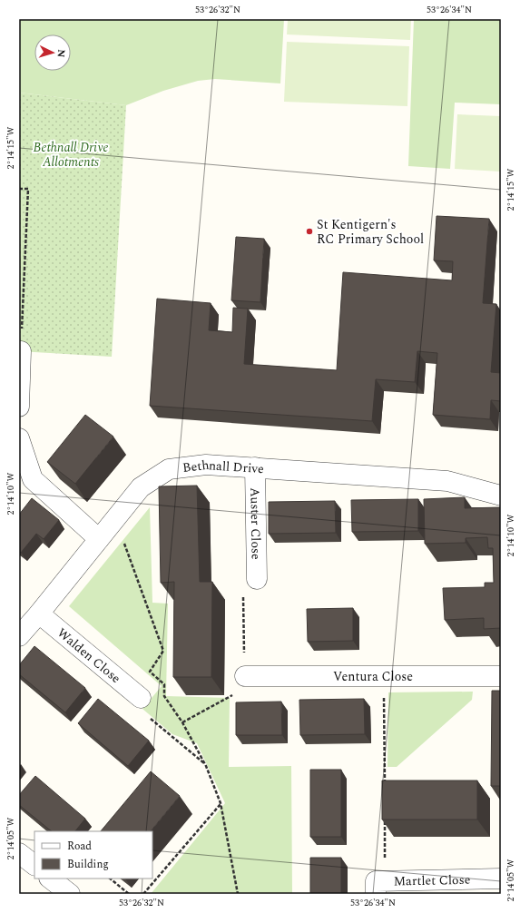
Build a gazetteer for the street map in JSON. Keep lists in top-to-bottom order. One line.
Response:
{"streets":{"street":["Bethnall Drive","Auster Close","Walden Close","Ventura Close","Martlet Close"]},"crossings":[["Bethnall Drive","Auster Close"],["Bethnall Drive","Walden Close"]],"parks":["Bethnall Drive Allotments"],"places":["St Kentigern's RC Primary School"],"legend":["Road","Building"],"north":"right","coordinates":["53°26'32\"N","53°26'34\"N","2°14'15\"W","2°14'10\"W","2°14'05\"W"]}
